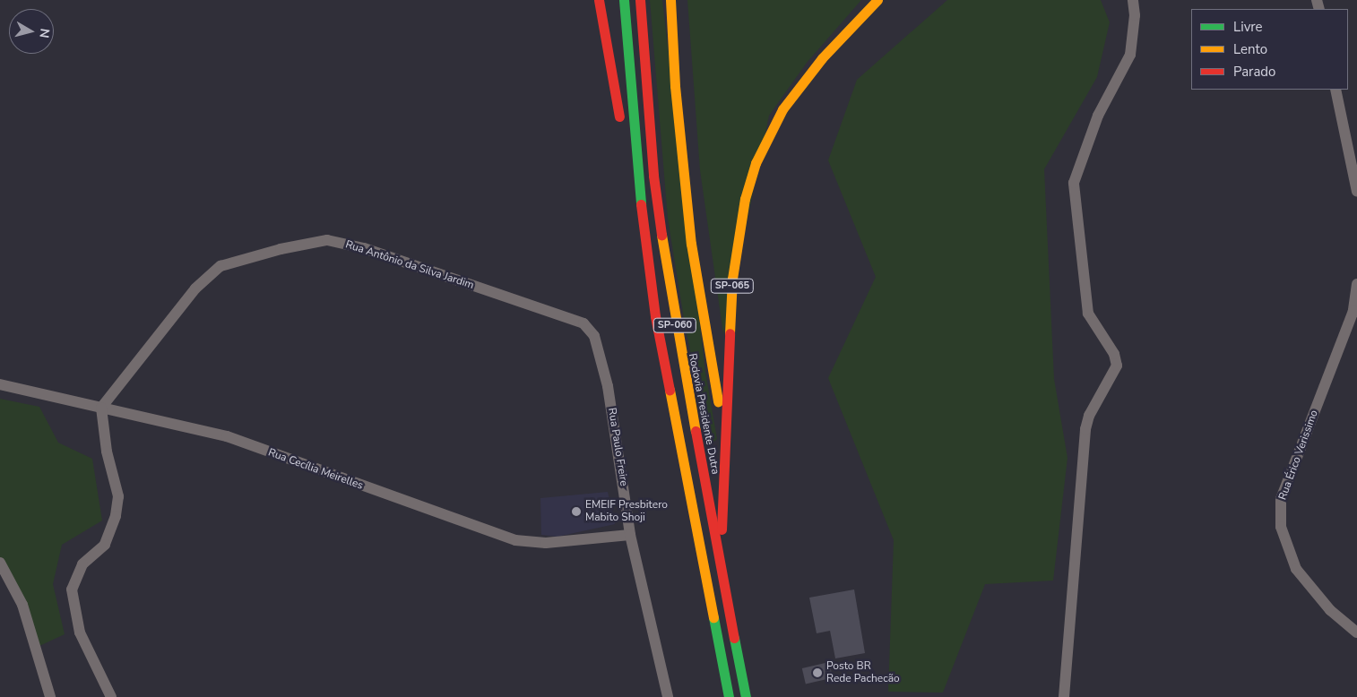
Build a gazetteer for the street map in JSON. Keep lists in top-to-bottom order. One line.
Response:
{"streets":{"highway":["SP-065","SP-060","Rodovia Presidente Dutra"],"street":["Rua Antônio da Silva Jardim","Rua Paulo Freire","Rua Érico Verissimo","Rua Cecília Meirelles"]},"crossings":[["Rua Antônio da Silva Jardim","Rua Paulo Freire"],["Rua Antônio da Silva Jardim","Rua Cecília Meirelles"],["Rua Paulo Freire","Rua Cecília Meirelles"]],"places":["EMEIF Presbitero Mabito Shoji","Posto BR Rede Pachecão"],"legend":["Livre","Lento","Parado"],"north":"right"}
